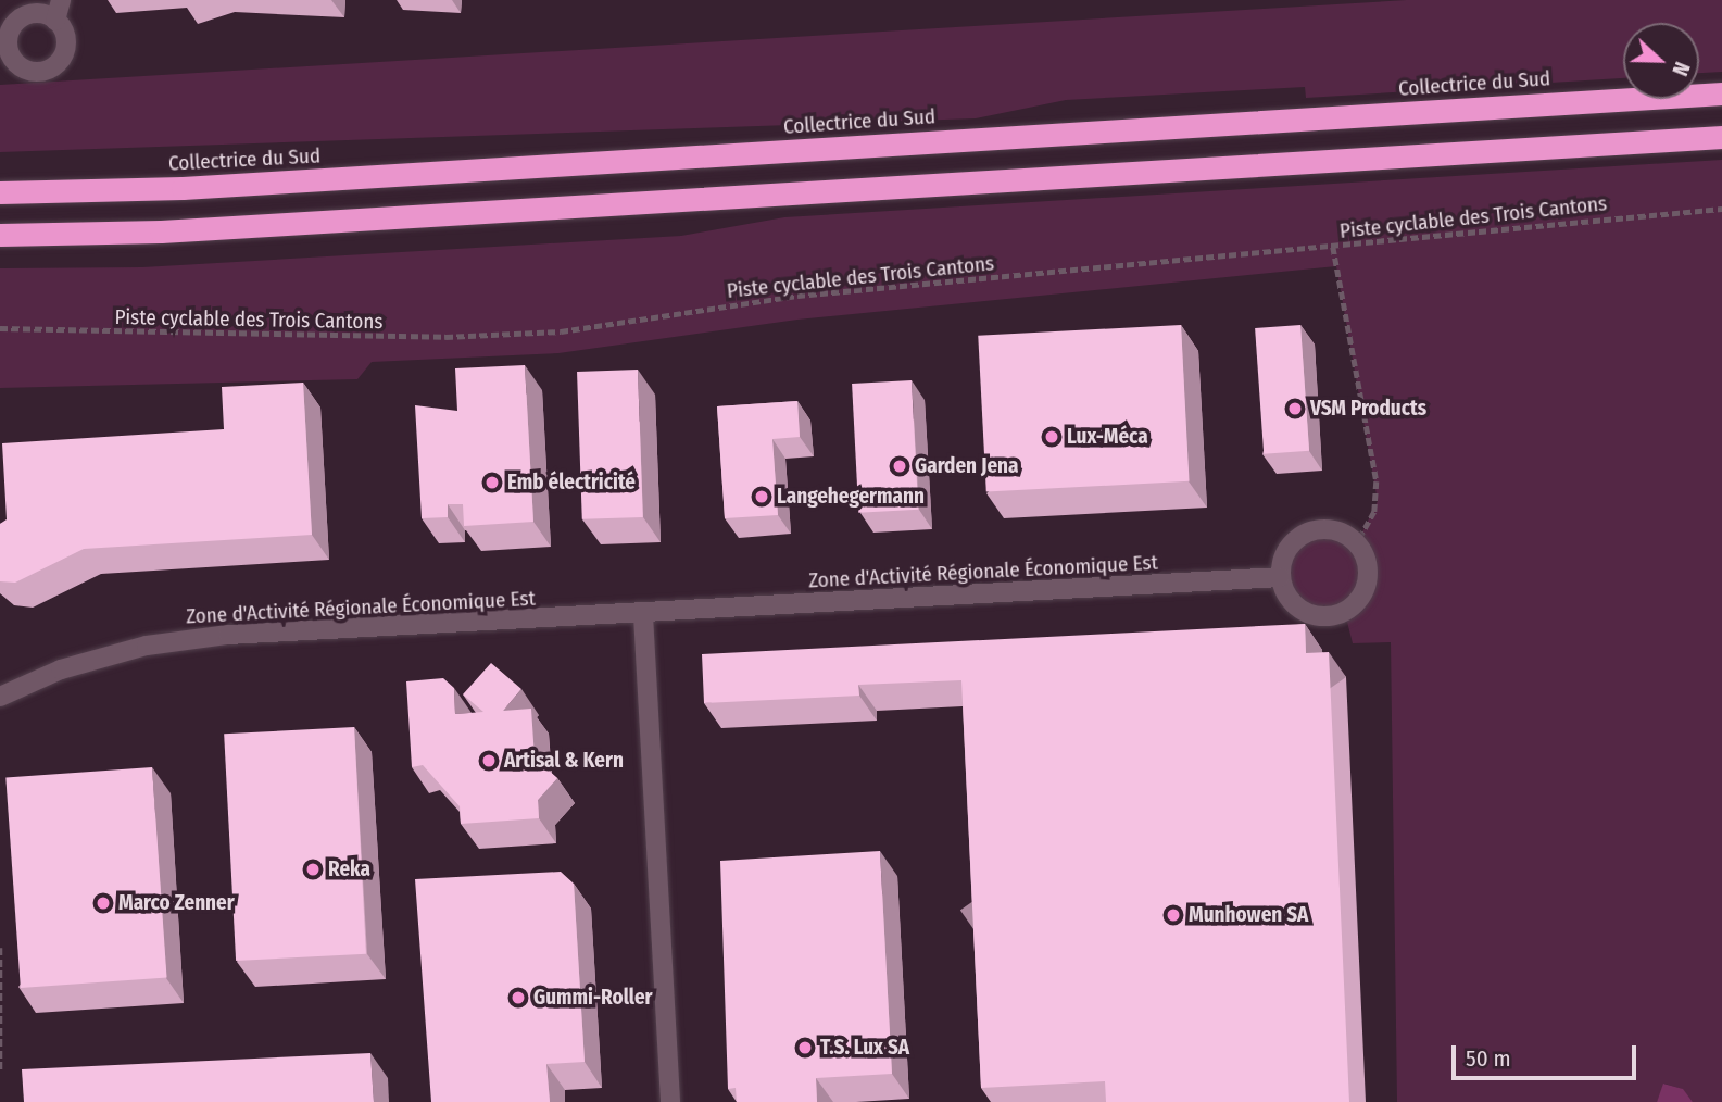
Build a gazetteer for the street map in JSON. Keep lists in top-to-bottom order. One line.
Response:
{"streets":{"highway":["Collectrice du Sud"],"street":["Zone d'Activité Régionale Économique Est"],"path":["Piste cyclable des Trois Cantons"]},"places":["VSM Products","Lux-Méca","Garden Jena","Emb électricité","Langehegermann","Artisal & Kern","Reka","Marco Zenner","Munhowen SA","Gummi-Roller","T.S. Lux SA"],"scale_bar":"50 m","north":"right"}
